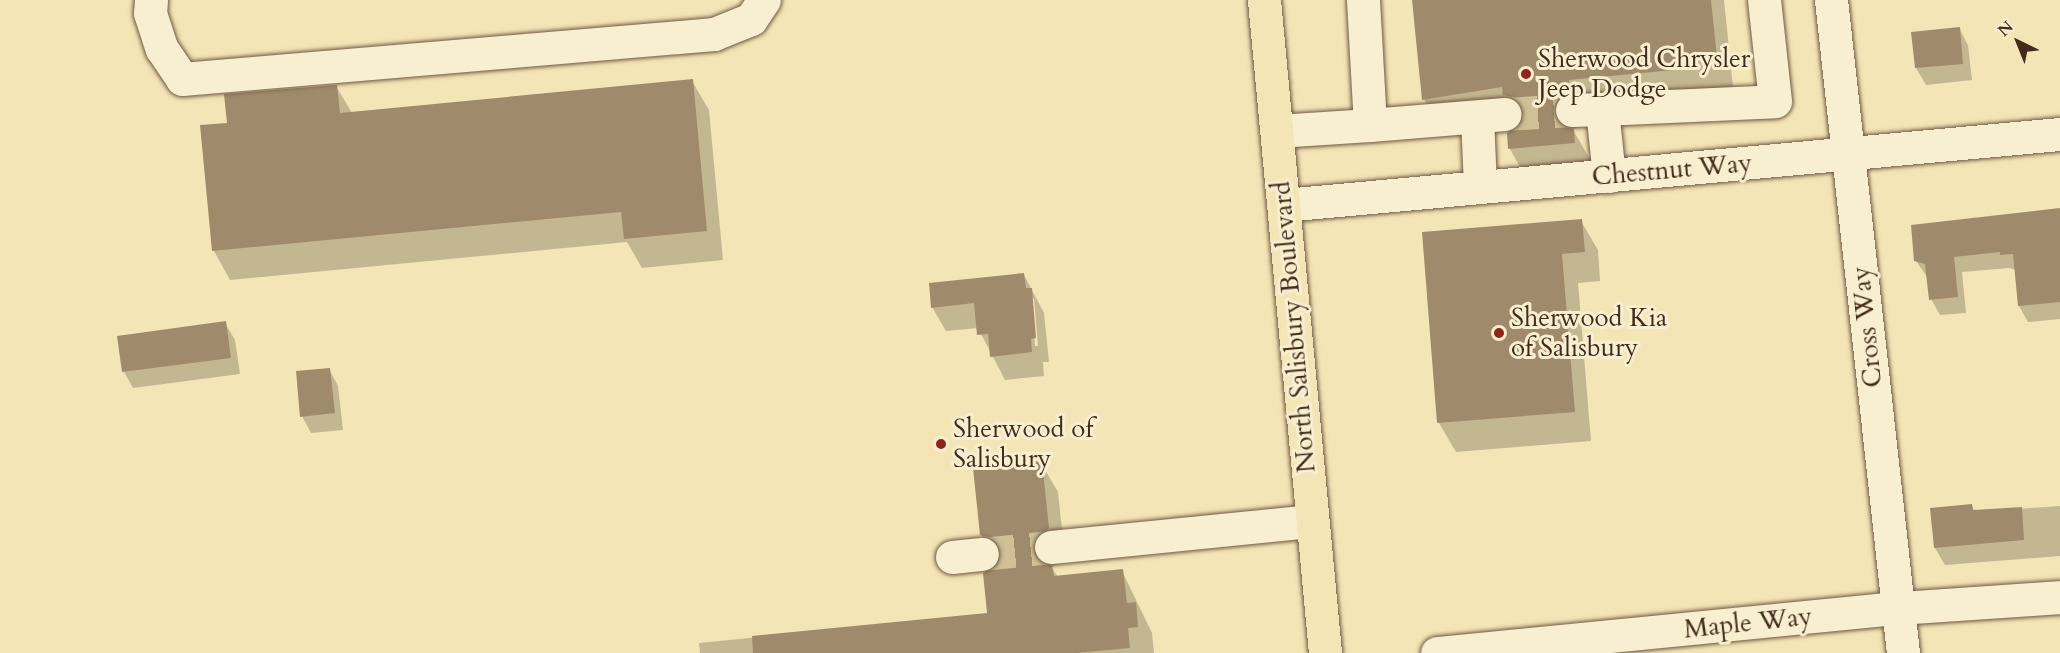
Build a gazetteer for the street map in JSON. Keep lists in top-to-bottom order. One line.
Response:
{"streets":{"main road":["North Salisbury Boulevard"],"street":["Chestnut Way","Cross Way","Maple Way"]},"crossings":[["Chestnut Way","North Salisbury Boulevard"],["Chestnut Way","Cross Way"],["Cross Way","Maple Way"]],"places":["Sherwood Chrysler Jeep Dodge","Sherwood Kia of Salisbury","Sherwood of Salisbury"],"north":"top left"}
